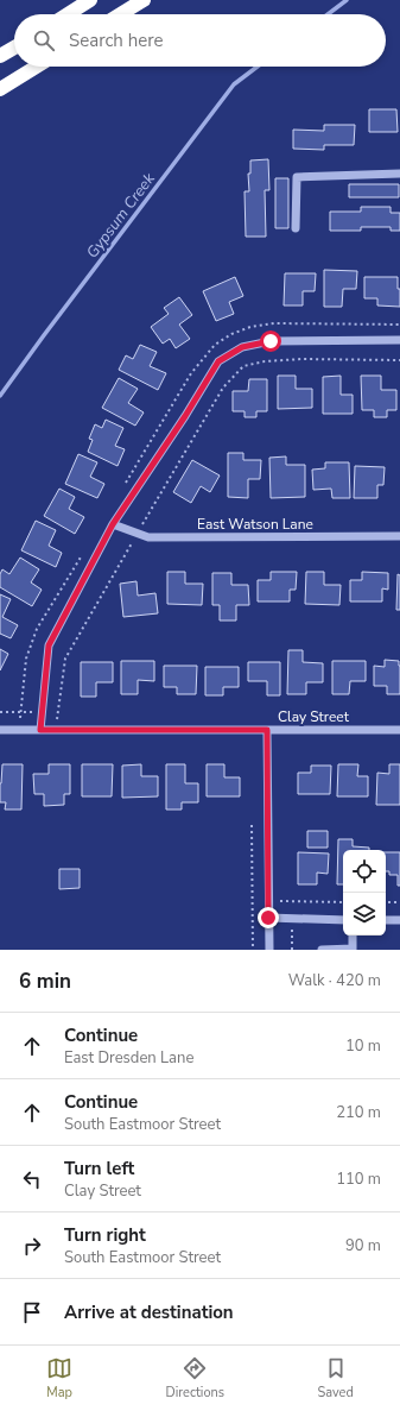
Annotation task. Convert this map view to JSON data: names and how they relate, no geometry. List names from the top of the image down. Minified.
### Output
{"streets":{"street":["East Watson Lane","Clay Street"]},"water":["Gypsum Creek"],"page":{"search":"Search here","heading":["6 min","Walk · 420 m"],"list":[["Continue","East Dresden Lane","10 m"],["Continue","South Eastmoor Street","210 m"],["Turn left","Clay Street","110 m"],["Turn right","South Eastmoor Street","90 m"],"Arrive at destination"],"nav":["Map","Directions","Saved"]}}
